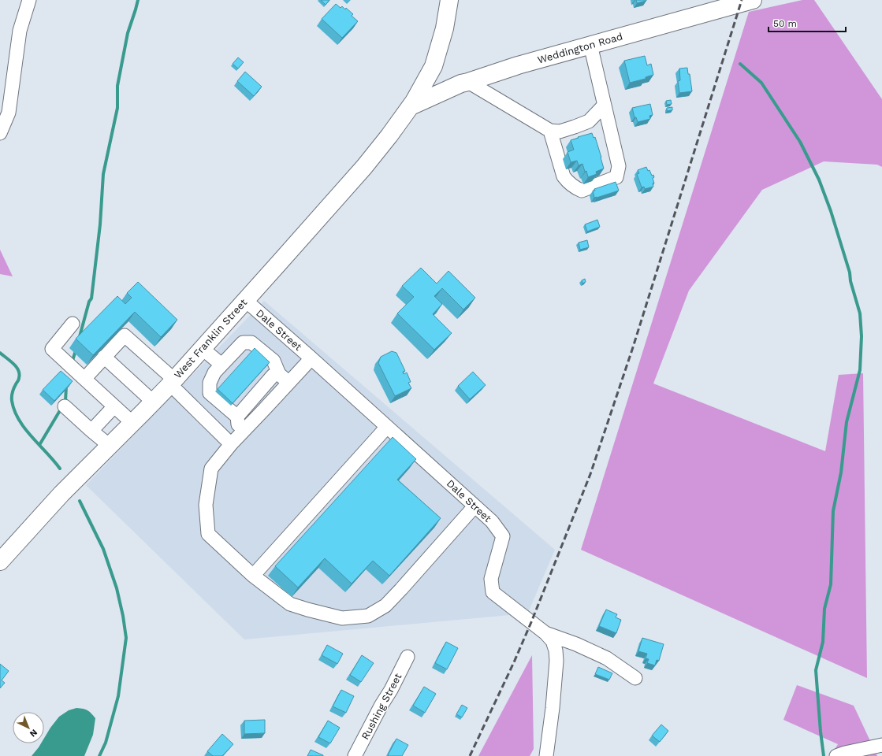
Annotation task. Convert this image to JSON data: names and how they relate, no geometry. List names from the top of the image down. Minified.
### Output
{"streets":{"main road":["Weddington Road","West Franklin Street"],"street":["Dale Street","Rushing Street"]},"crossings":[["Weddington Road","West Franklin Street"],["Dale Street","West Franklin Street"]],"scale_bar":"50 m","north":"bottom right"}
